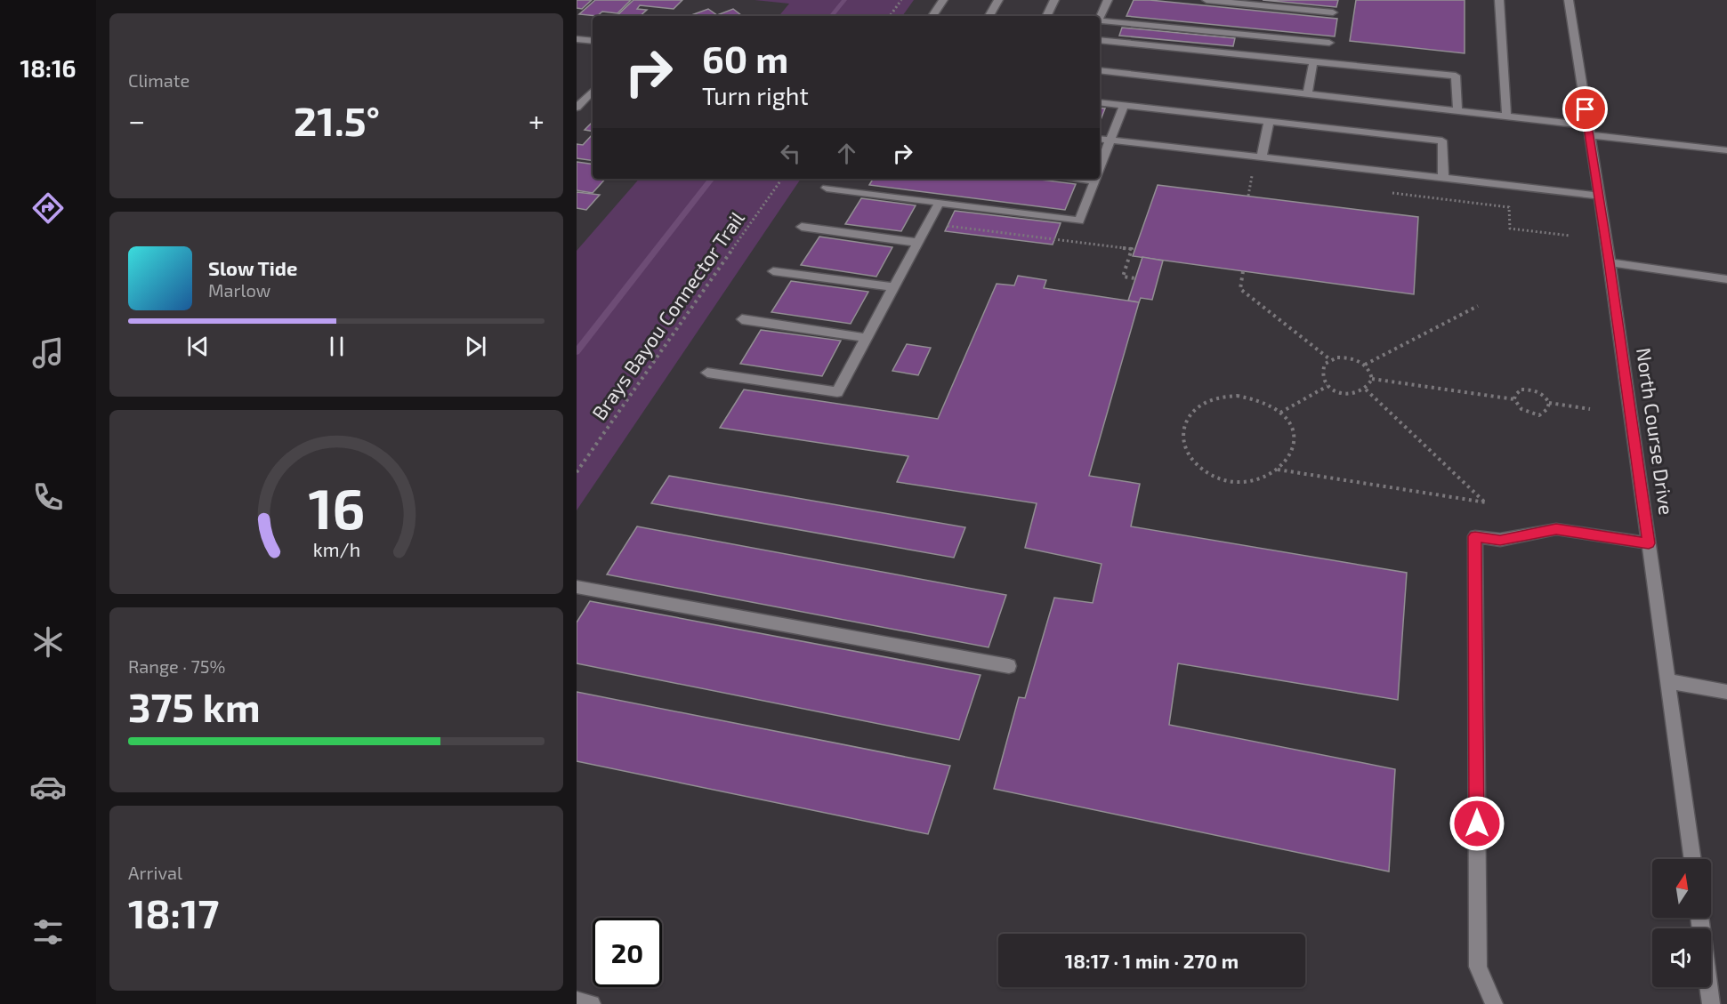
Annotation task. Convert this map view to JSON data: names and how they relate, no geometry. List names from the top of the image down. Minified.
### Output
{"streets":{"street":["North Course Drive"],"path":["Brays Bayou Connector Trail"]},"north":"top","page":{"tabs":"18:16","tile":["Climate",["Range · 75%","375 km"],["Arrival","18:17"]],"turn":["60 m","Turn right"],"heat":["−","21.5°","+"],"song":["Slow Tide","Marlow"],"limit":"20","trip":"18:17 · 1 min · 270 m","gauge":["16","km/h"]}}
